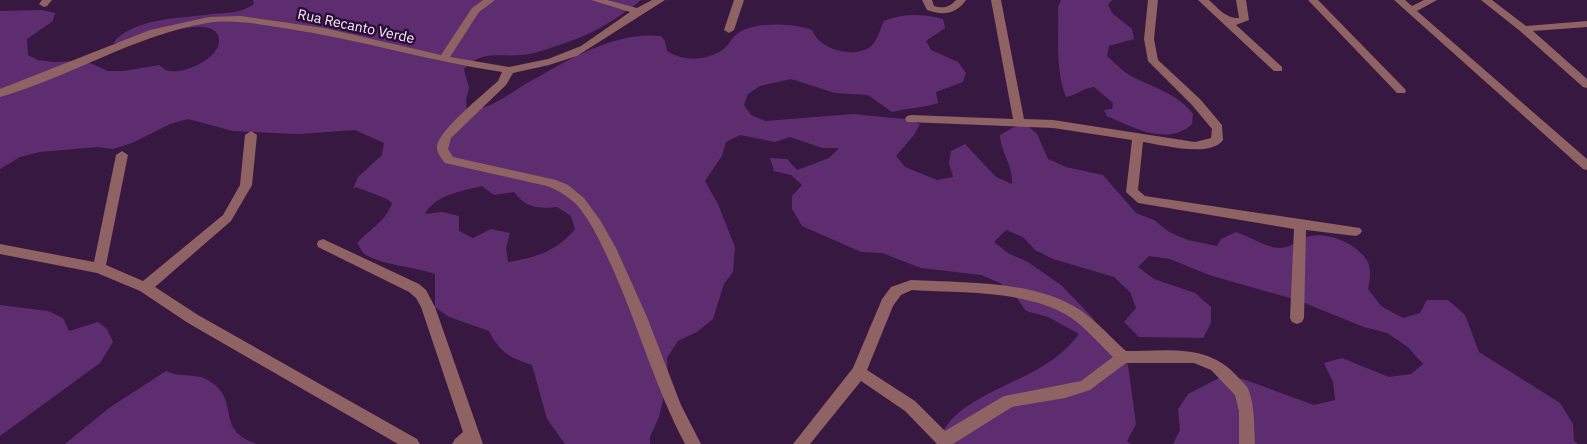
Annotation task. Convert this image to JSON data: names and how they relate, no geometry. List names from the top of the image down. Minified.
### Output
{"streets":{"street":["Rua Recanto Verde"]}}
